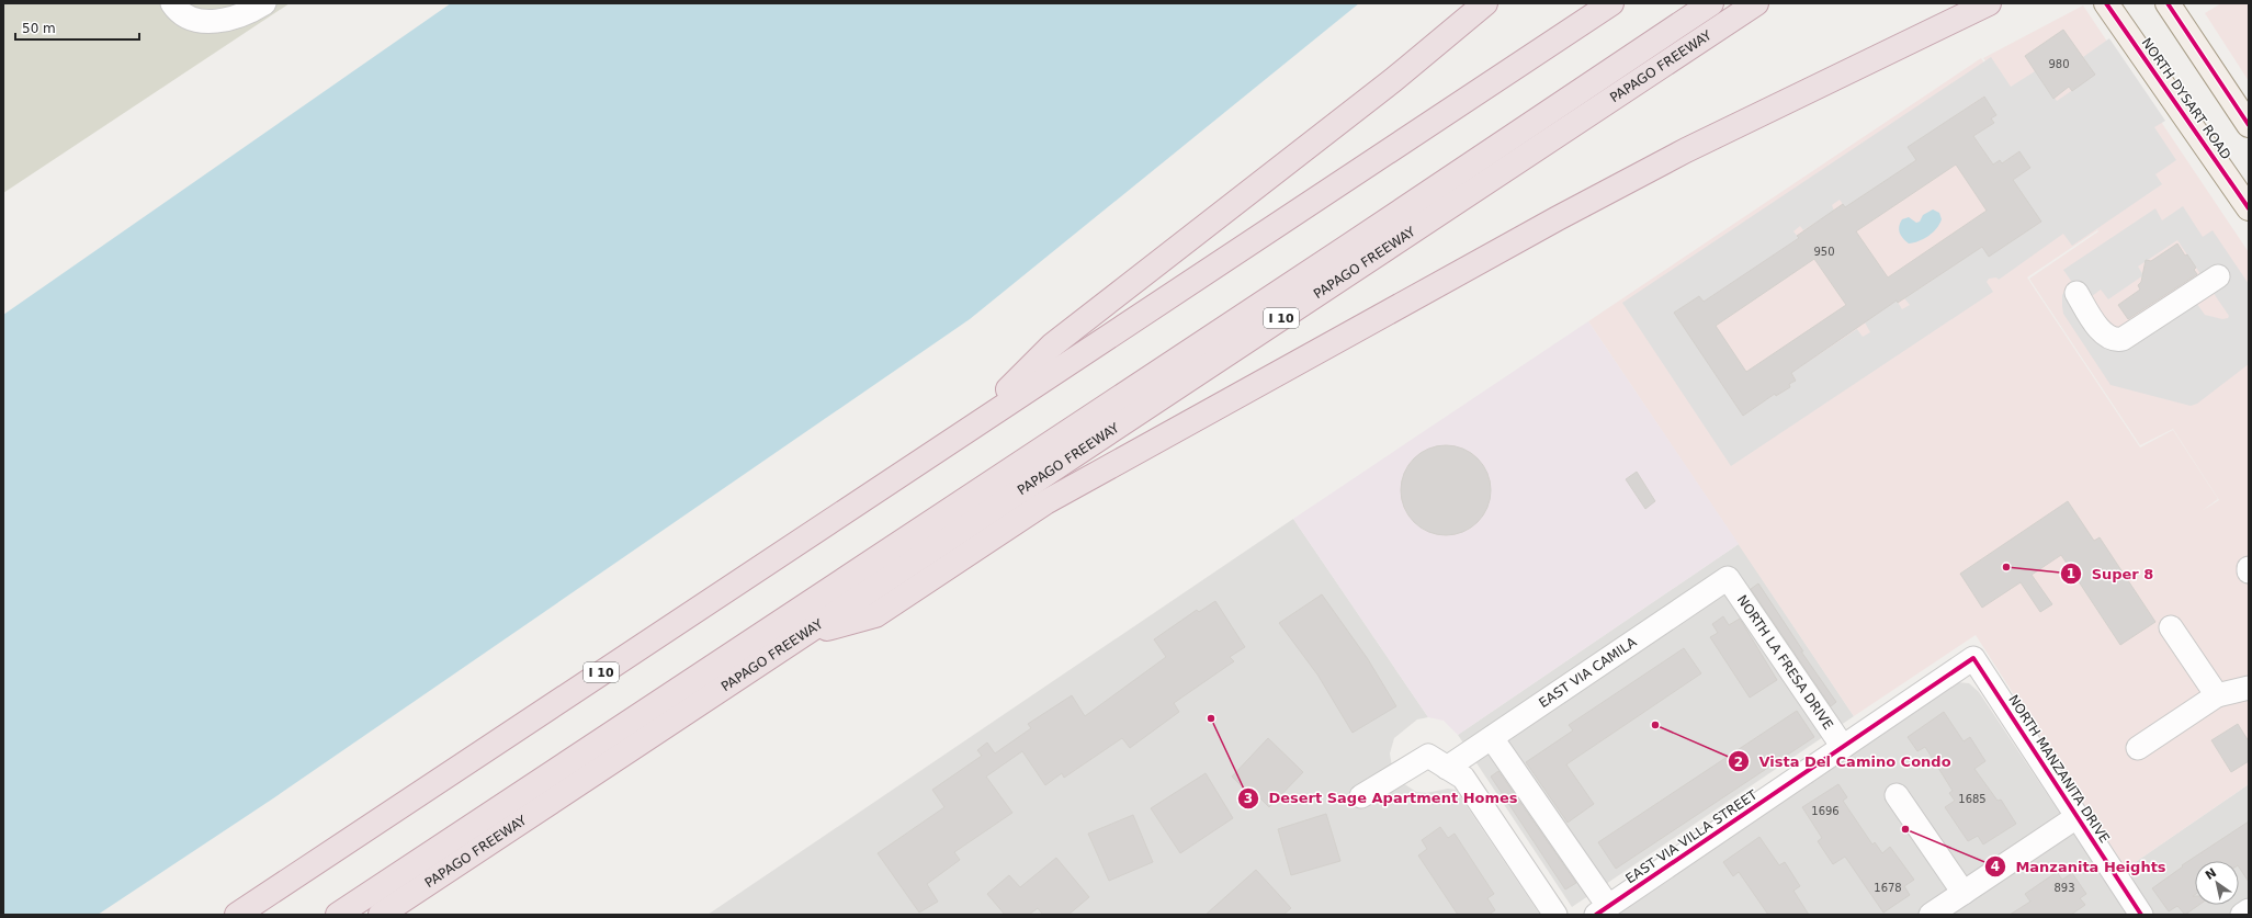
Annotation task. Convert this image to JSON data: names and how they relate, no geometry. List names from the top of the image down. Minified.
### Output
{"streets":{"highway":["PAPAGO FREEWAY","I 10"],"main road":["NORTH DYSART ROAD"],"street":["NORTH LA FRESA DRIVE","EAST VIA CAMILA","NORTH MANZANITA DRIVE","EAST VIA VILLA STREET"]},"crossings":[["NORTH LA FRESA DRIVE","EAST VIA CAMILA"],["NORTH LA FRESA DRIVE","EAST VIA VILLA STREET"],["NORTH MANZANITA DRIVE","EAST VIA VILLA STREET"]],"places":["Super 8","Desert Sage Apartment Homes","Vista Del Camino Condo","Manzanita Heights"],"house_numbers":["980","950","1685","1696","1678","893"],"scale_bar":"50 m","north":"top left"}
